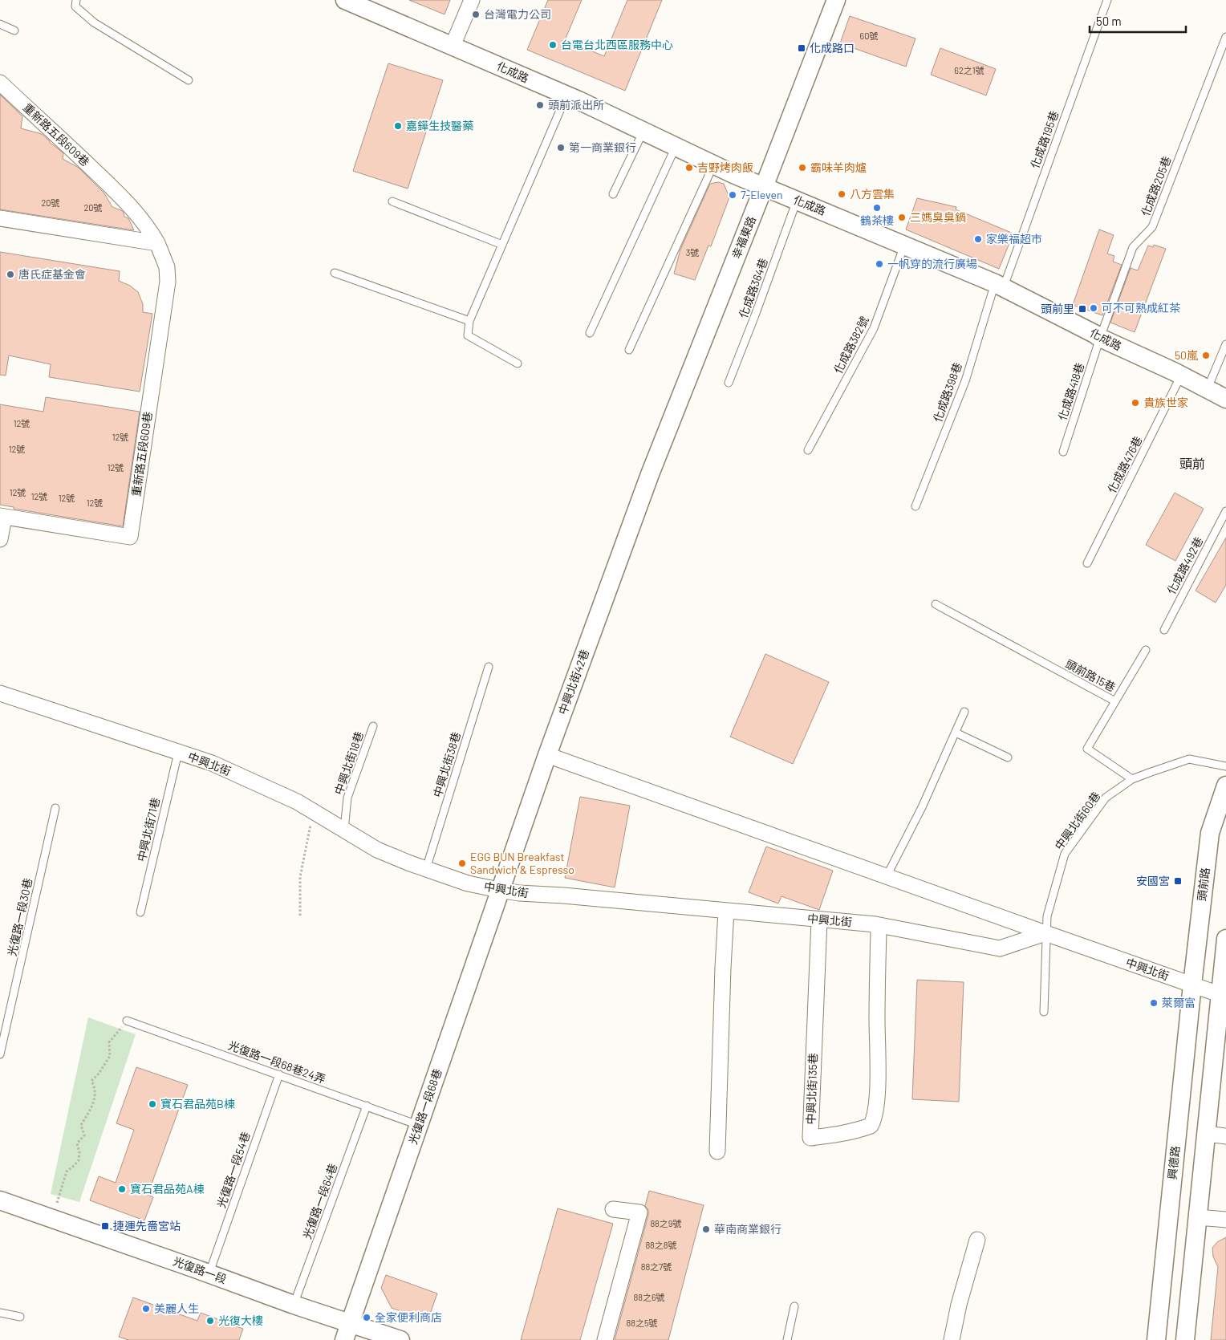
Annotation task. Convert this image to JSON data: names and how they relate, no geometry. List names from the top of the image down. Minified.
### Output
{"streets":{"street":["化成路","重新路五段609巷","幸福東路","中興北街42巷","中興北街","頭前路","中興北街135巷","光復路一段68巷","興德路","光復路一段"],"lane":["化成路195巷","化成路205巷","化成路364巷","化成路382號","化成路418巷","化成路398巷","化成路476巷","化成路492巷","頭前路15巷","中興北街18巷","中興北街38巷","中興北街60巷","中興北街71巷","光復路一段30巷","光復路一段68巷24弄","光復路一段54巷","光復路一段64巷"]},"crossings":[["化成路","化成路195巷"],["化成路","化成路205巷"],["化成路","幸福東路"],["化成路","化成路364巷"],["化成路","化成路382號"],["化成路","化成路418巷"],["化成路","化成路398巷"],["化成路","化成路476巷"],["化成路195巷","化成路398巷"],["化成路205巷","化成路418巷"],["幸福東路","中興北街42巷"],["頭前路15巷","中興北街60巷"],["中興北街42巷","中興北街"],["中興北街42巷","光復路一段68巷"],["中興北街18巷","中興北街"],["中興北街","中興北街38巷"],["中興北街","中興北街60巷"],["中興北街","中興北街71巷"],["中興北街","頭前路"],["中興北街","中興北街135巷"],["中興北街","光復路一段68巷"],["中興北街","興德路"],["頭前路","興德路"],["光復路一段68巷24弄","光復路一段68巷"],["光復路一段68巷24弄","光復路一段54巷"],["光復路一段68巷24弄","光復路一段64巷"],["光復路一段68巷","光復路一段"],["光復路一段54巷","光復路一段"],["光復路一段64巷","光復路一段"]],"districts":["頭前"],"places":{"other":["台灣電力公司","台電台北西區服務中心","頭前派出所","嘉鏵生技醫藥","第一商業銀行","吉野烤肉飯","霸味羊肉爐","八方雲集","7-Eleven","鶴茶樓","三媽臭臭鍋","家樂福超市","一帆穿的流行廣場","唐氏症基金會","可不可熟成紅茶","50嵐","貴族世家","EGG BUN Breakfast Sandwich & Espresso","萊爾富","寶石君品苑B棟","寶石君品苑A棟","華南商業銀行","美麗人生","全家便利商店","光復大樓"],"transit":["化成路口","頭前里","安國宮","捷運先嗇宮站"]},"house_numbers":["60號","62之1號","20號","20號","3號","12號","12號","12號","12號","12號","12號","12號","12號","88之9號","88之8號","88之7號","88之6號","88之5號"],"scale_bar":"50 m"}
